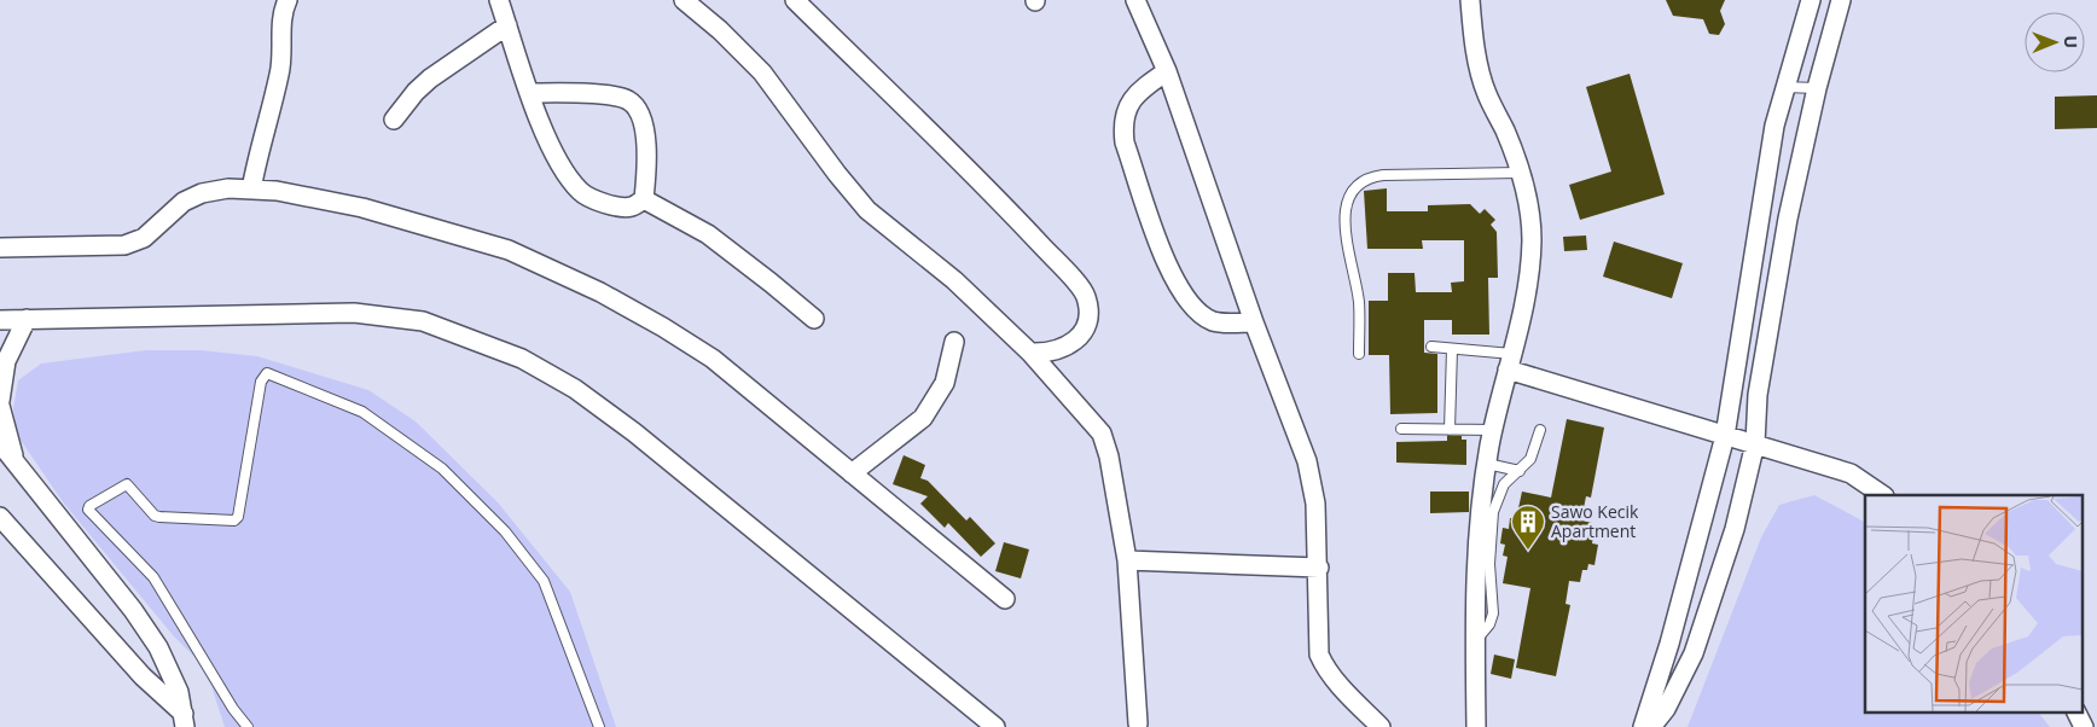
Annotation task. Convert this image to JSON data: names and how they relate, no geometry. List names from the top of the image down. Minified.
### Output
{"places":{"building":["Sawo Kecik Apartment"]},"north":"right"}
